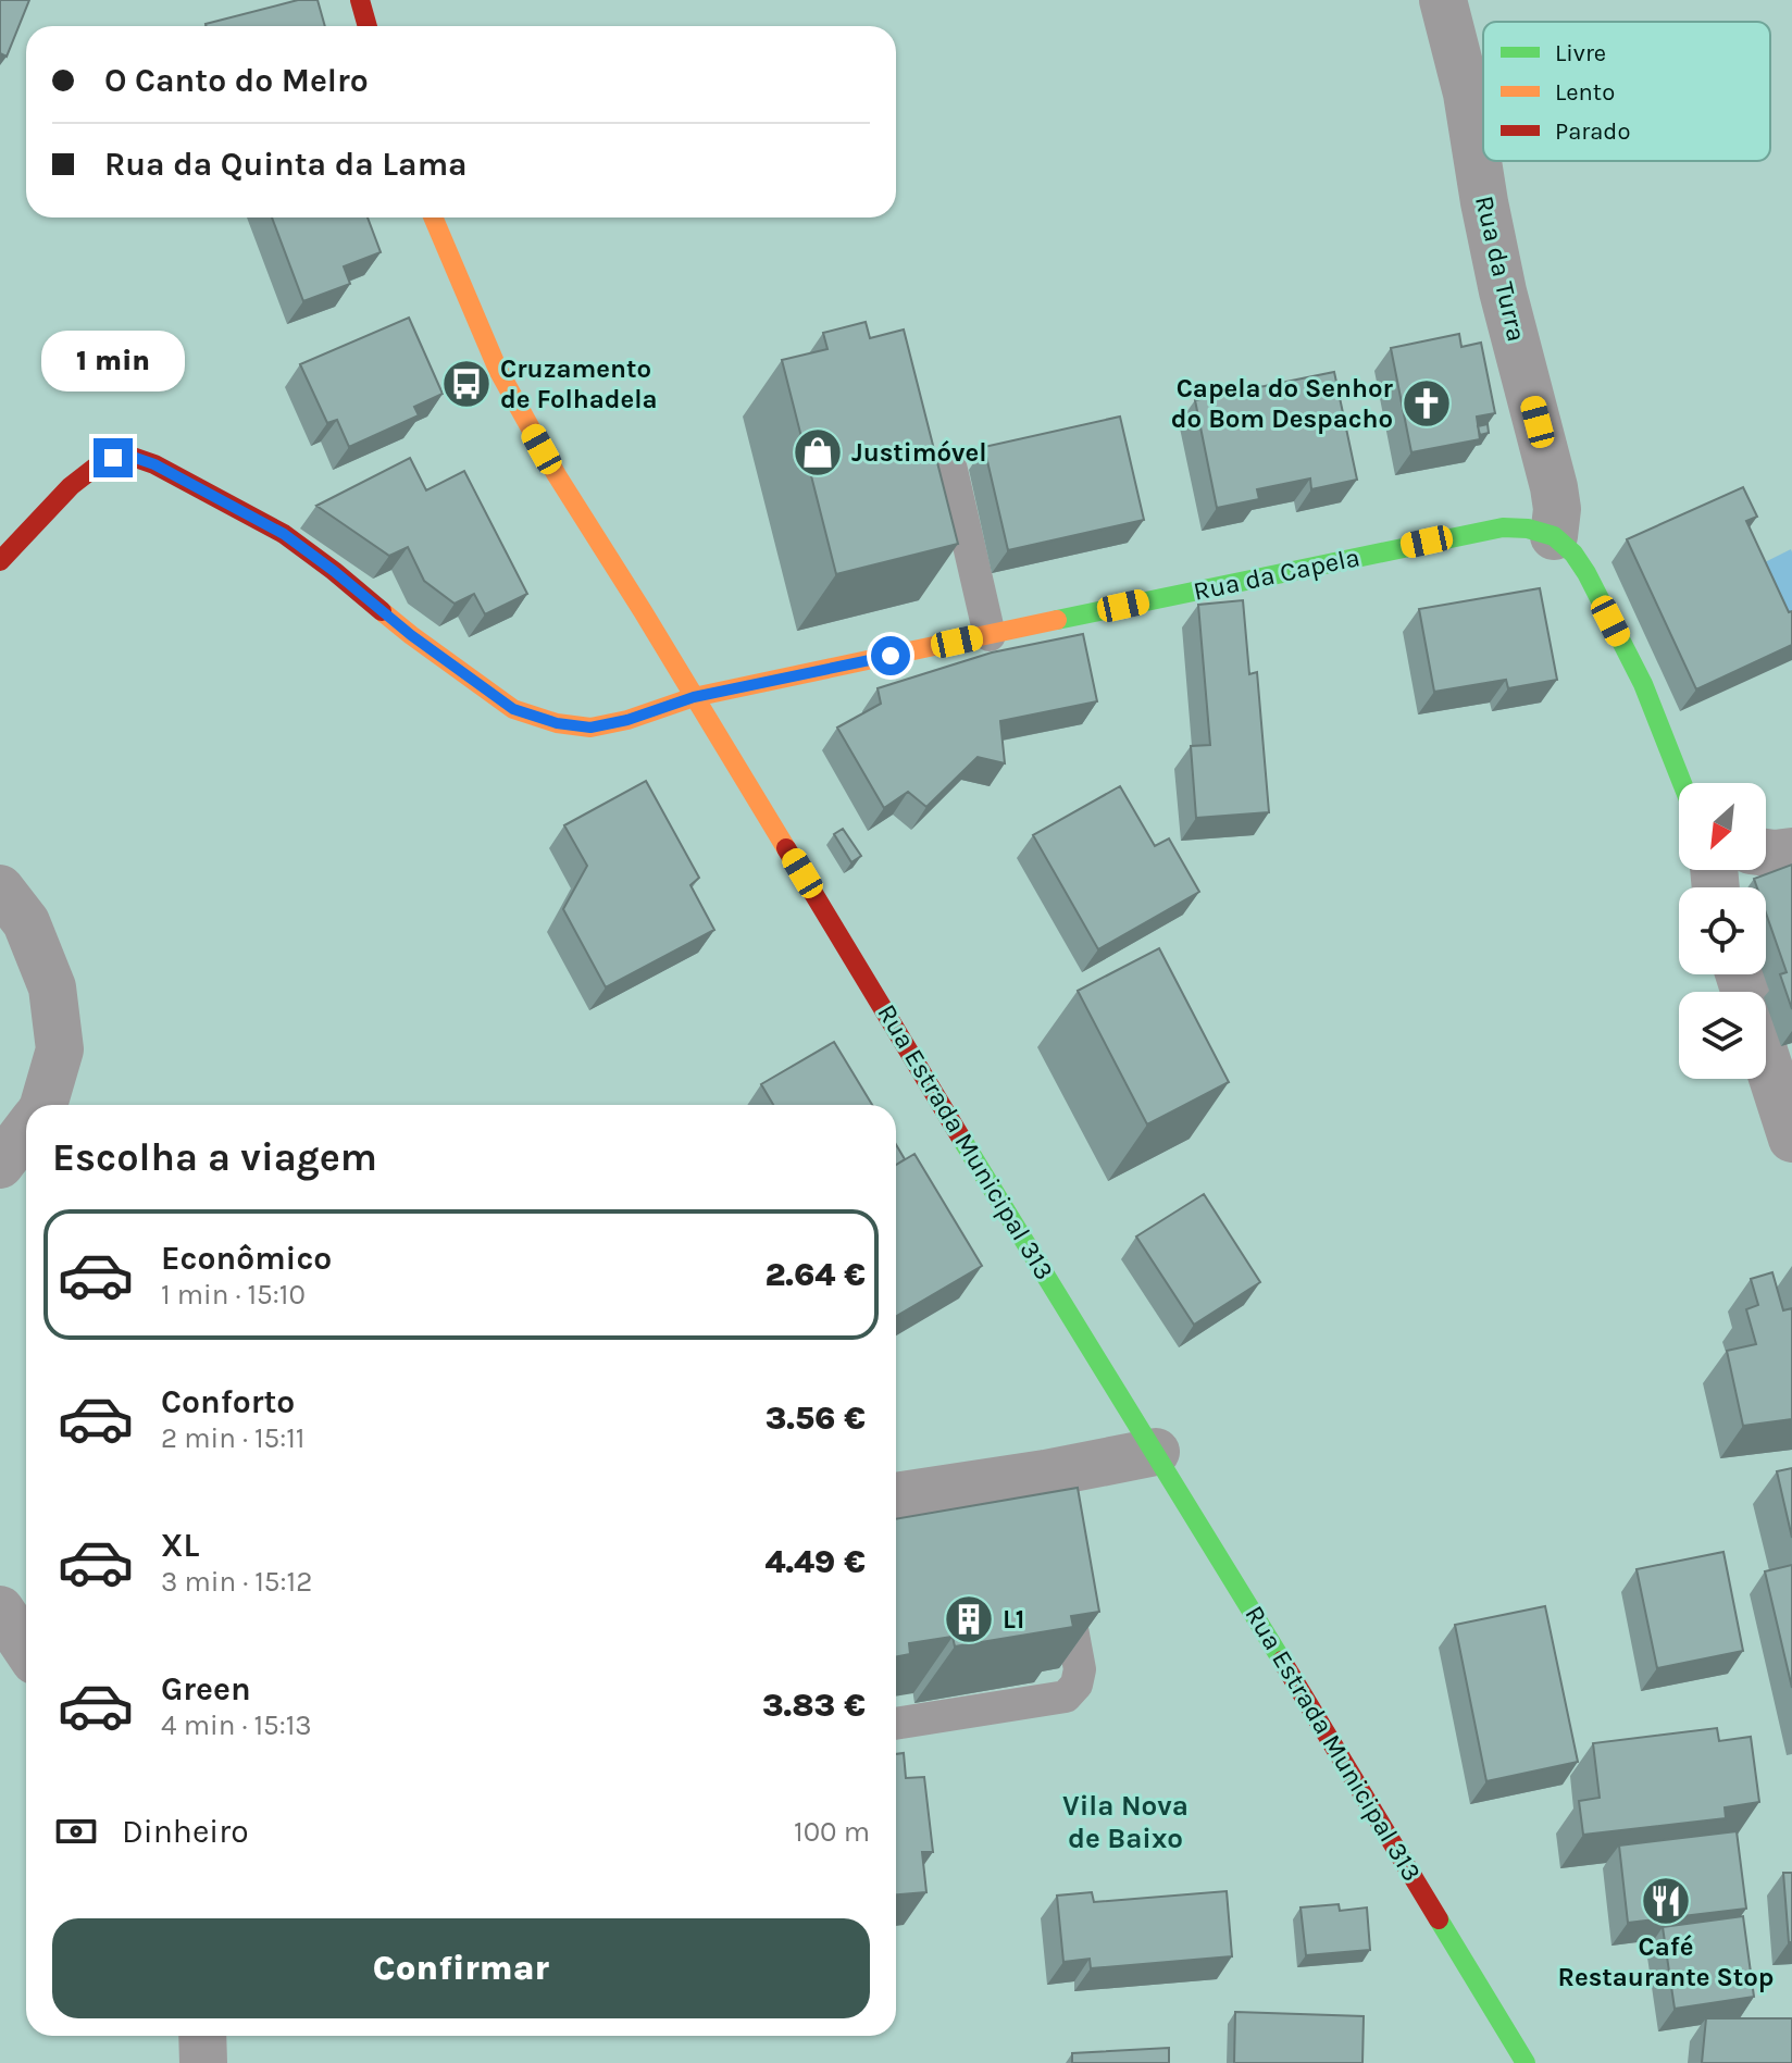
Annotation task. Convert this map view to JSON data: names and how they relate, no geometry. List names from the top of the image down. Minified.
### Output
{"streets":{"main road":["Rua da Capela","Rua Estrada Municipal 313"],"street":["Rua da Turra"]},"crossings":[["Rua da Turra","Rua da Capela"],["Rua da Capela","Rua Estrada Municipal 313"]],"districts":["Vila Nova de Baixo"],"places":{"bus stop":["Cruzamento de Folhadela"],"church":["Capela do Senhor do Bom Despacho"],"shop":["Justimóvel"],"building":["L1"],"restaurant":["Café Restaurante Stop"]},"legend":["Livre","Lento","Parado"],"north":"bottom left","page":{"banner":["O Canto do Melro","Rua da Quinta da Lama"],"bubble":"1 min","heading":"Escolha a viagem","list":[{"name":"Econômico","note":"1 min · 15:10","value":"2.64 €"},{"name":"Conforto","note":"2 min · 15:11","value":"3.56 €"},{"name":"XL","note":"3 min · 15:12","value":"4.49 €"},{"name":"Green","note":"4 min · 15:13","value":"3.83 €"}],"pay":["Dinheiro","100 m"],"buttons":"Confirmar"}}
